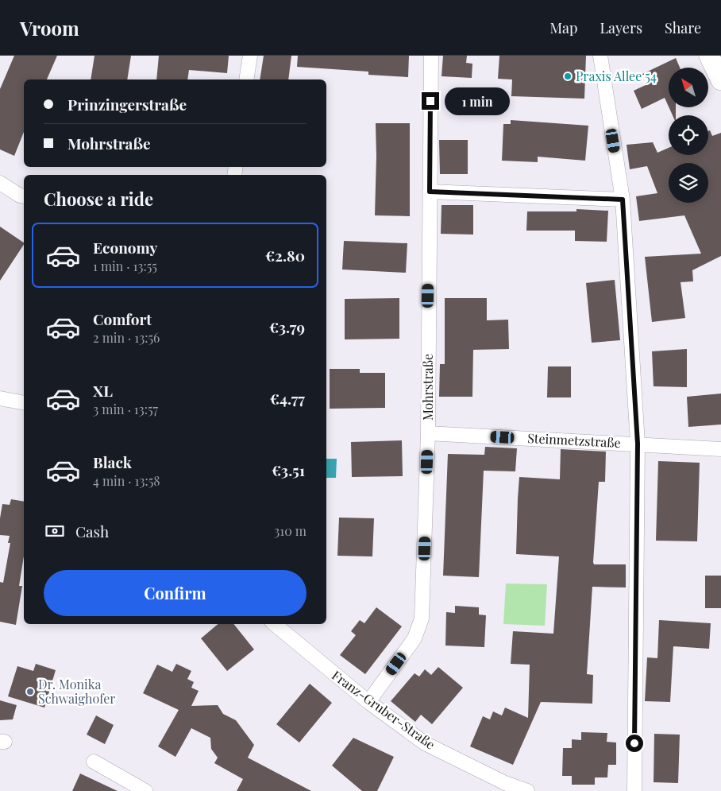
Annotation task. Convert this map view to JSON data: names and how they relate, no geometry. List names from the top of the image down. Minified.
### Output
{"streets":{"street":["Mohrstraße","Steinmetzstraße","Franz-Gruber-Straße"]},"crossings":[["Mohrstraße","Steinmetzstraße"],["Mohrstraße","Franz-Gruber-Straße"]],"places":["Praxis Allee 54","Dr. Monika Schwaighofer"],"north":"top left","page":{"header":"Vroom","nav":["Map","Layers","Share"],"banner":["Prinzingerstraße","Mohrstraße"],"bubble":"1 min","heading":"Choose a ride","list":[{"name":"Economy","note":"1 min · 13:55","value":"€2.80"},{"name":"Comfort","note":"2 min · 13:56","value":"€3.79"},{"name":"XL","note":"3 min · 13:57","value":"€4.77"},{"name":"Black","note":"4 min · 13:58","value":"€3.51"}],"pay":["Cash","310 m"],"buttons":"Confirm"}}
